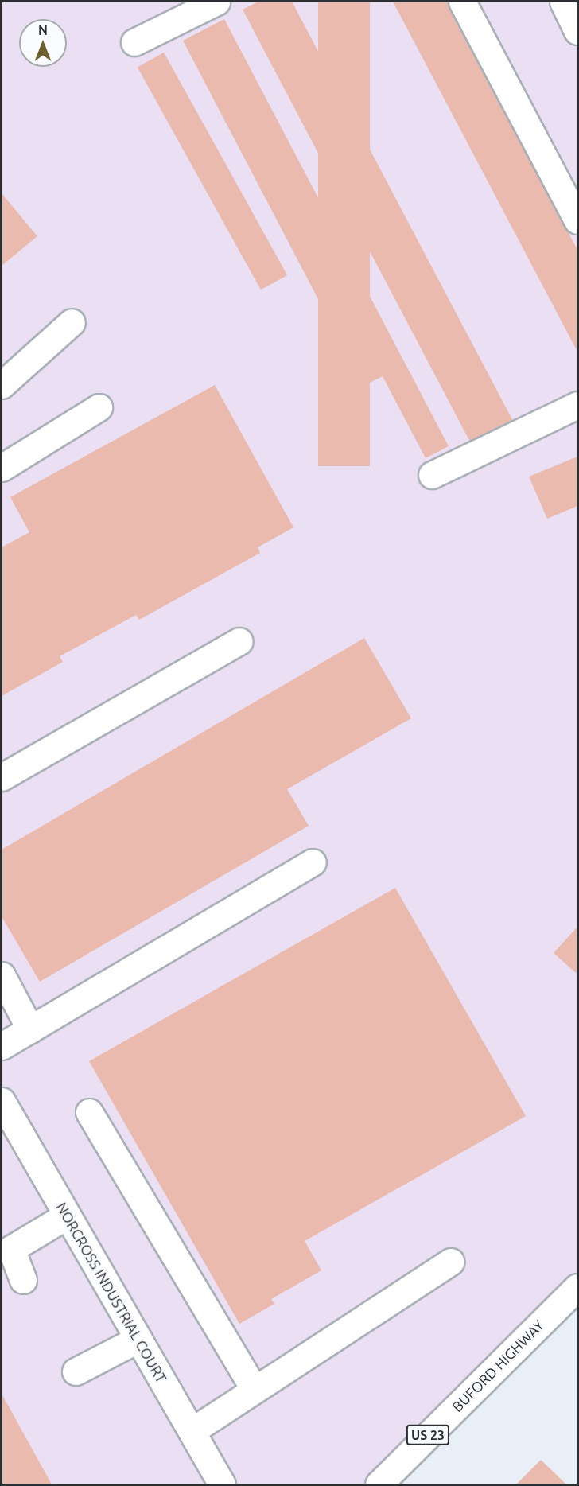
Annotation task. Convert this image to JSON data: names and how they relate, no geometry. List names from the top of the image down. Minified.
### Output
{"streets":{"street":["NORCROSS INDUSTRIAL COURT","BUFORD HIGHWAY","US 23"]},"north":"top"}
